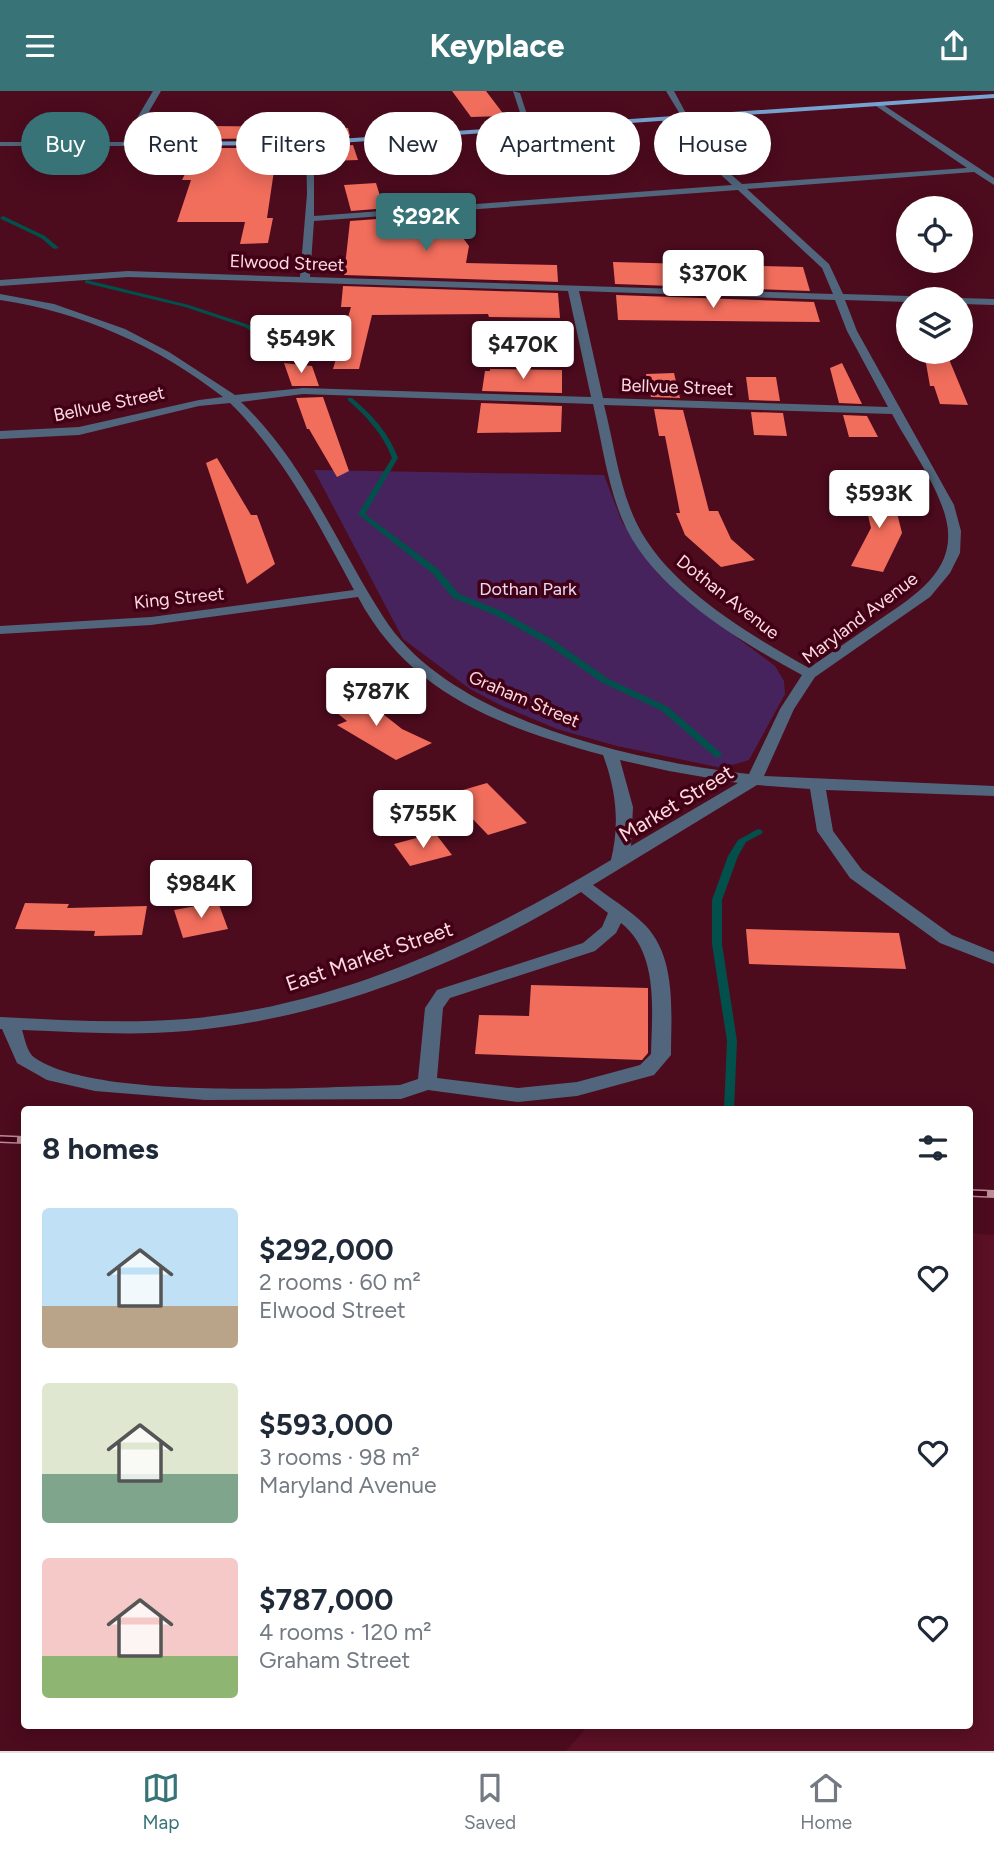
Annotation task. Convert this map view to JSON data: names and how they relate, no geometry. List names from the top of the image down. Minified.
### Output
{"streets":{"street":["Elwood Street","Bellvue Street","Dothan Avenue","King Street","Maryland Avenue","Graham Street","Market Street","East Market Street"]},"crossings":[["Elwood Street","Dothan Avenue"],["Elwood Street","Maryland Avenue"],["Bellvue Street","Dothan Avenue"],["Bellvue Street","Maryland Avenue"],["Bellvue Street","Graham Street"],["Dothan Avenue","Maryland Avenue"],["King Street","Graham Street"],["Maryland Avenue","Graham Street"],["Maryland Avenue","Market Street"],["Graham Street","Market Street"],["Market Street","East Market Street"]],"parks":["Dothan Park"],"page":{"header":"Keyplace","chip":["Buy","Rent","Filters","New","Apartment","House"],"price":["$292K","$370K","$549K","$470K","$593K","$787K","$755K","$984K"],"heading":"8 homes","list":[{"name":"$292,000","note":"2 rooms · 60 m² · Elwood Street"},{"name":"$593,000","note":"3 rooms · 98 m² · Maryland Avenue"},{"name":"$787,000","note":"4 rooms · 120 m² · Graham Street"}],"tabs":["Map","Saved","Home"]}}
